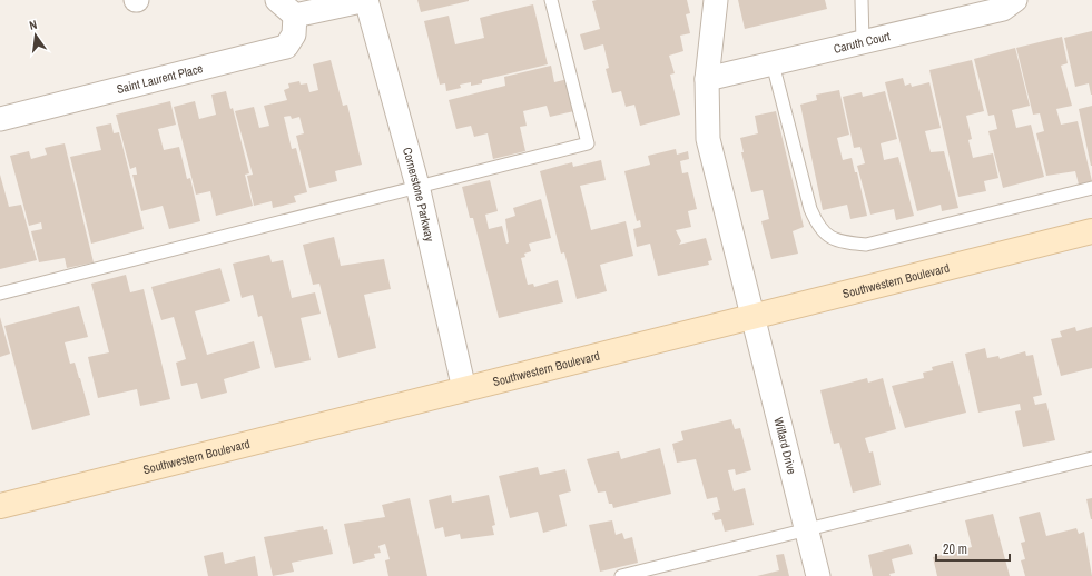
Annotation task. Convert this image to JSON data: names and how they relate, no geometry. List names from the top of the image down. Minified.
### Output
{"streets":{"street":["Caruth Court","Saint Laurent Place","Cornerstone Parkway","Southwestern Boulevard","Willard Drive"]},"crossings":[["Cornerstone Parkway","Southwestern Boulevard"],["Southwestern Boulevard","Willard Drive"]],"scale_bar":"20 m","north":"top"}
